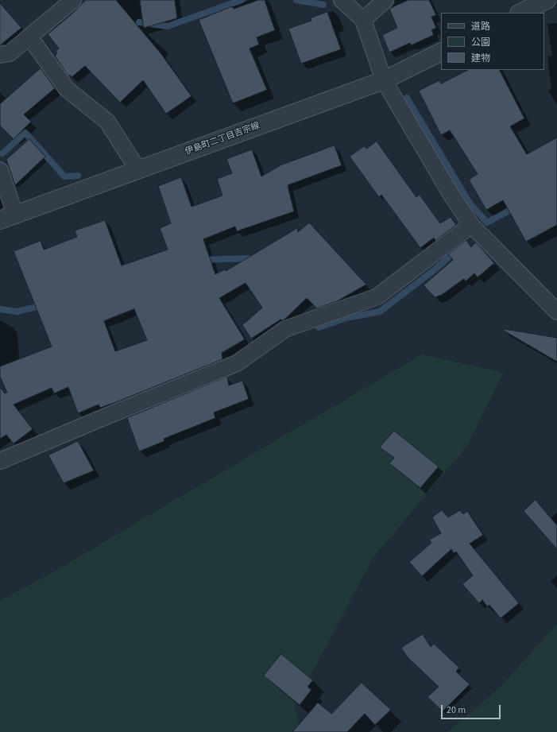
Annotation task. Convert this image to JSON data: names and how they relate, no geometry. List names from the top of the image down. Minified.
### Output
{"streets":{"street":["伊島町二丁目吉宗線"]},"legend":["道路","公園","建物"],"scale_bar":"20 m"}
